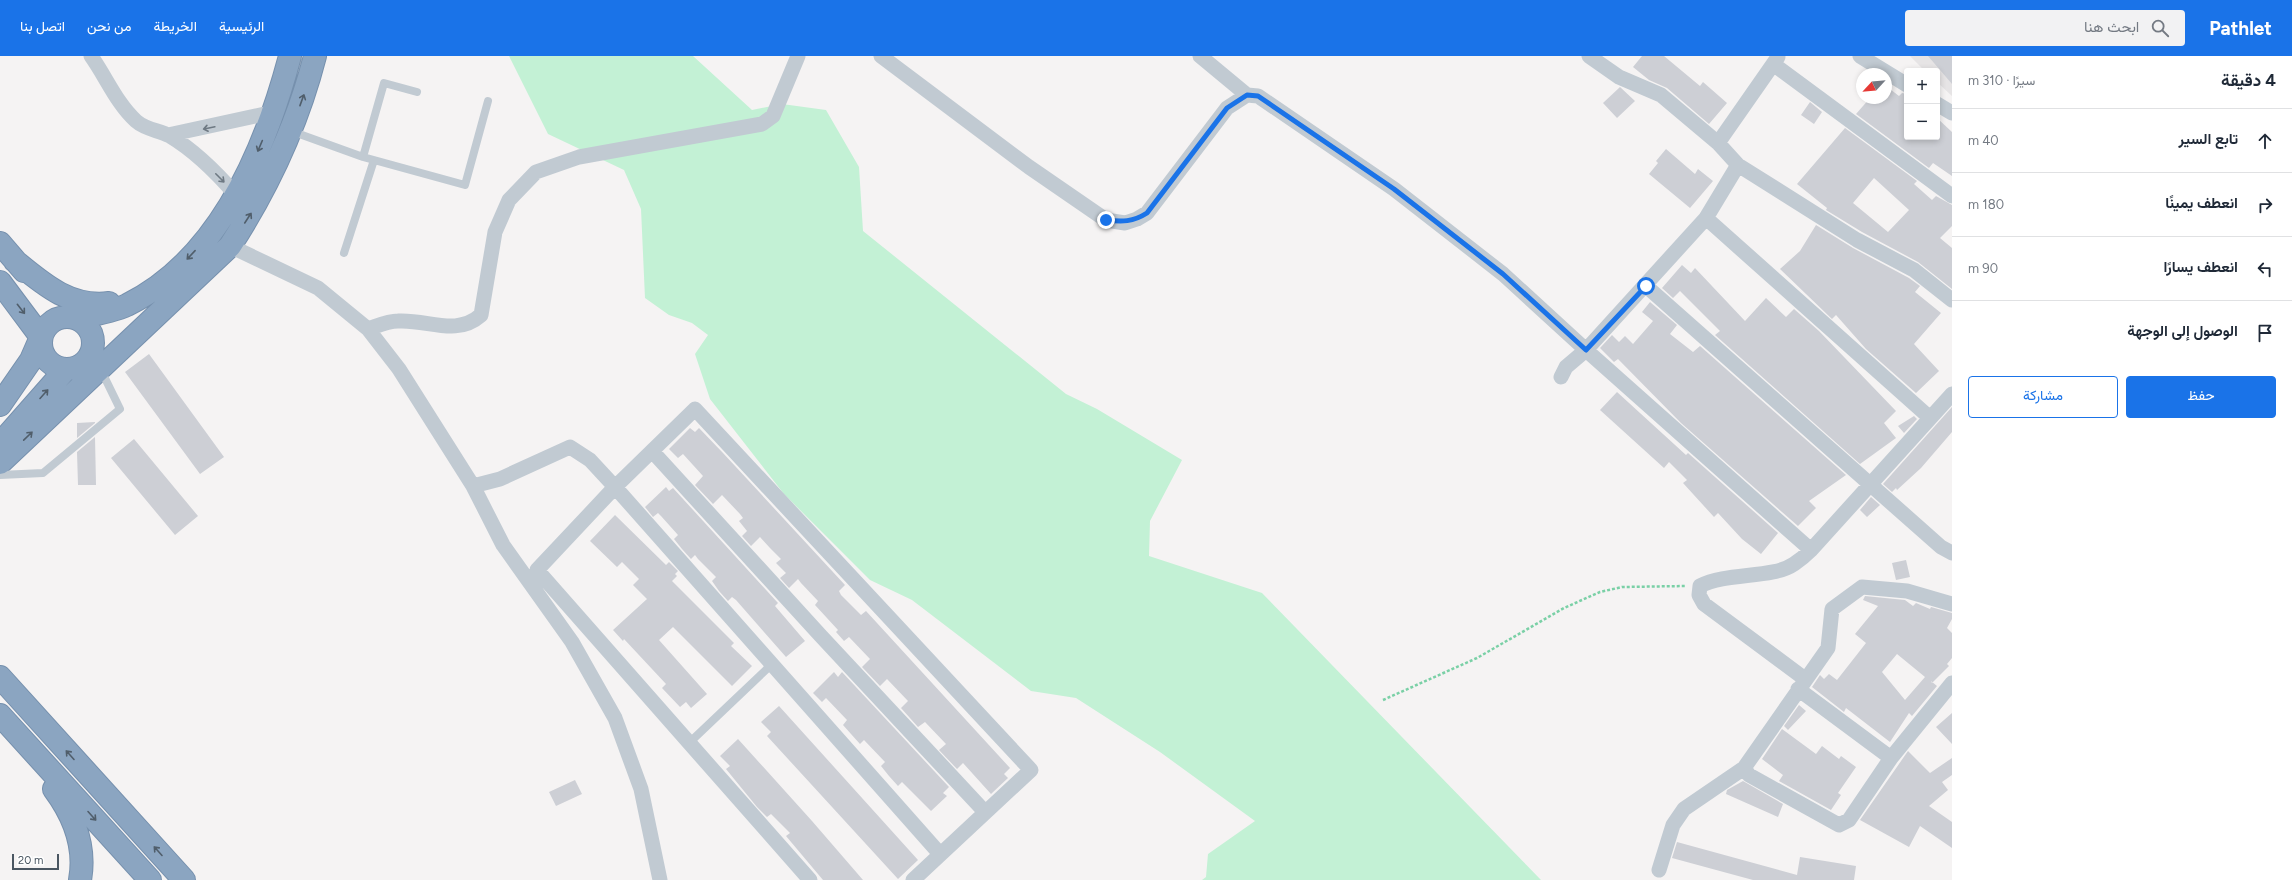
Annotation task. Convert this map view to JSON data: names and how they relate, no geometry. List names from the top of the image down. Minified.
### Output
{"scale_bar":"20 m","north":"bottom left","page":{"header":"Pathlet","search":"ابحث هنا","nav":["الرئيسية","الخريطة","من نحن","اتصل بنا"],"heading":["4 دقيقة","سيرًا · 310 m"],"map_buttons":["+","−"],"list":[["تابع السير","40 m"],["انعطف يمينًا","180 m"],["انعطف يسارًا","90 m"],"الوصول إلى الوجهة"],"buttons":["حفظ","مشاركة"],"scale":"20 m"}}
